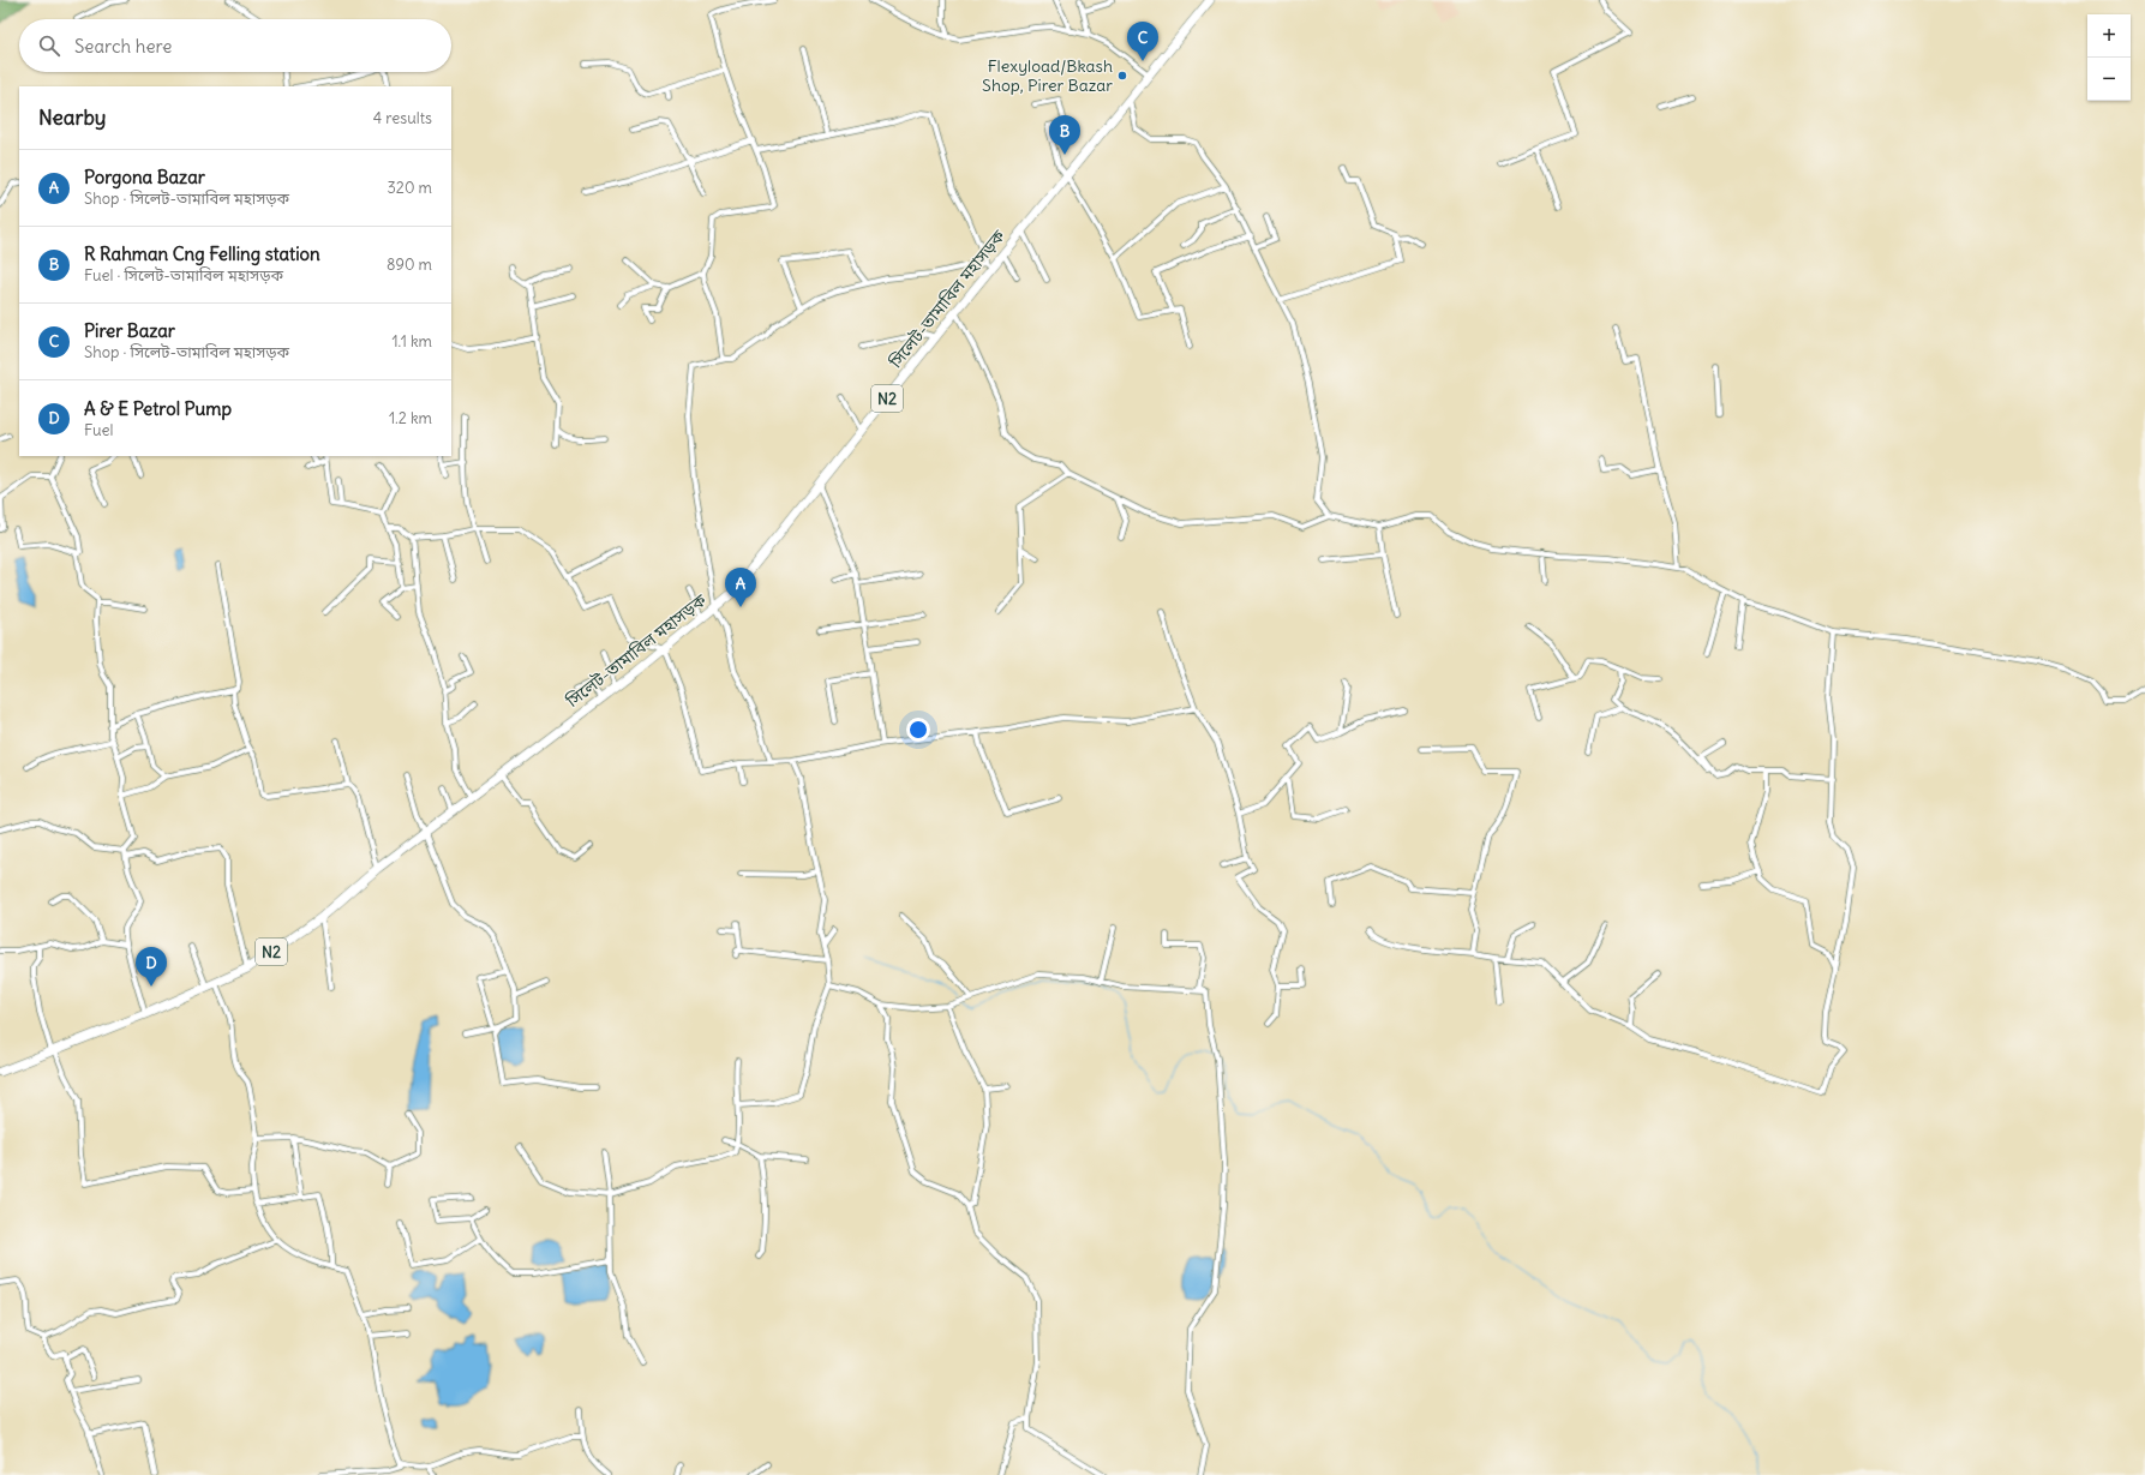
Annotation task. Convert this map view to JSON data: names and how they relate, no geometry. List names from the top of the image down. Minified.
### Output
{"streets":{"highway":["সিলেট-তামাবিল মহাসড়ক","N2"]},"crossings":[["সিলেট-তামাবিল মহাসড়ক","N2"]],"places":["Flexyload/Bkash Shop, Pirer Bazar"],"page":{"map_buttons":["+","−"],"search":"Search here","pins":["C","B","A","D"],"heading":["Nearby","4 results"],"list":[{"mark":"A","name":"Porgona Bazar","note":"Shop · সিলেট-তামাবিল মহাসড়ক","value":"320 m"},{"mark":"B","name":"R Rahman Cng Felling station","note":"Fuel · সিলেট-তামাবিল মহাসড়ক","value":"890 m"},{"mark":"C","name":"Pirer Bazar","note":"Shop · সিলেট-তামাবিল মহাসড়ক","value":"1.1 km"},{"mark":"D","name":"A & E Petrol Pump","note":"Fuel","value":"1.2 km"}]}}
